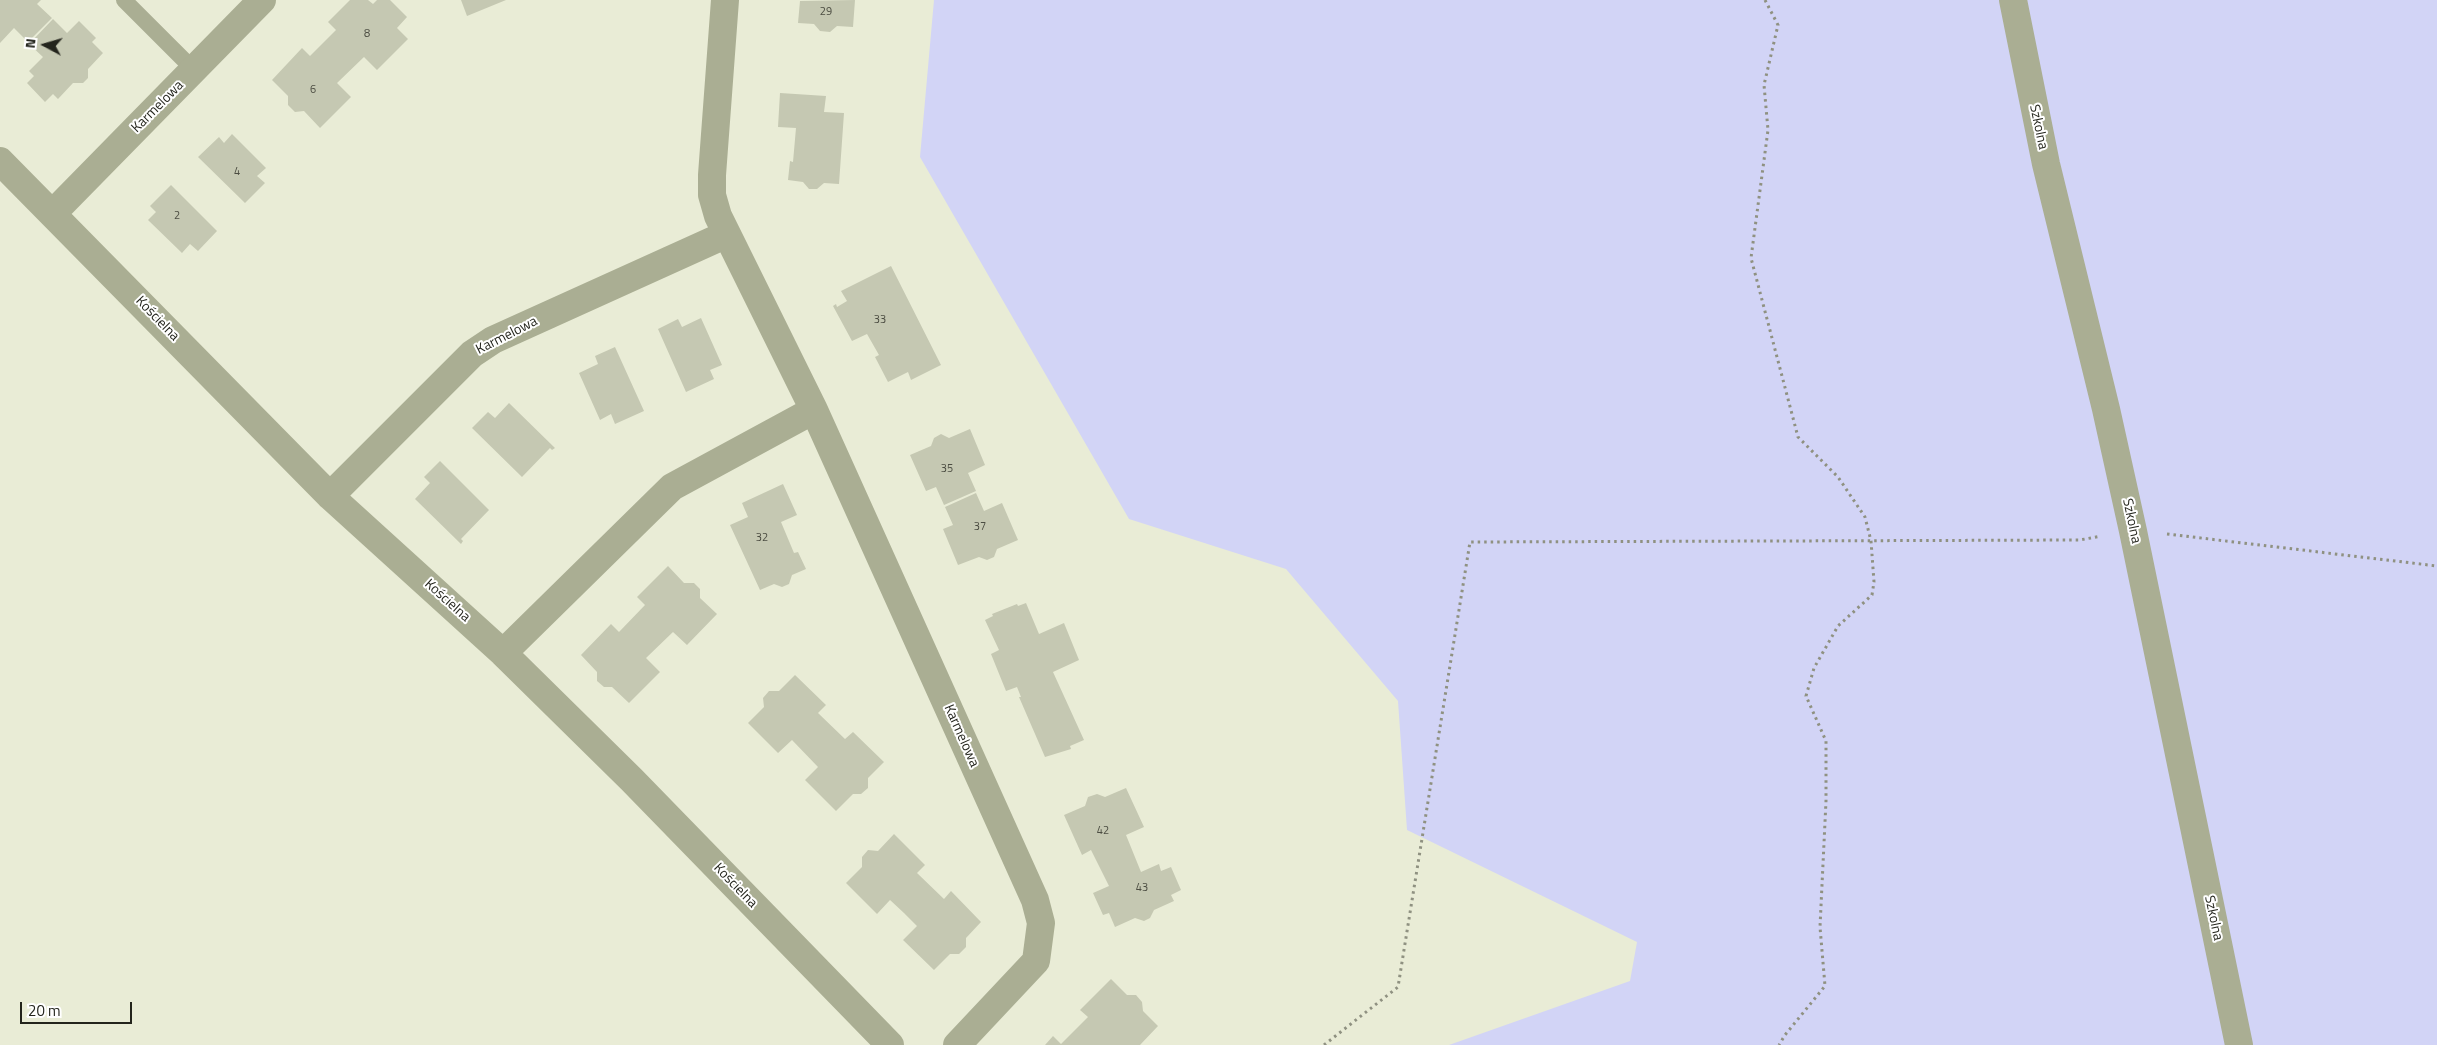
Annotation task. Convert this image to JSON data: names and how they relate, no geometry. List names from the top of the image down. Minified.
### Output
{"streets":{"street":["Karmelowa","Szkolna","Kościelna"]},"crossings":[["Karmelowa","Kościelna"]],"house_numbers":["29","8","6","4","2","33","35","37","32","42","43"],"scale_bar":"20 m","north":"left"}
